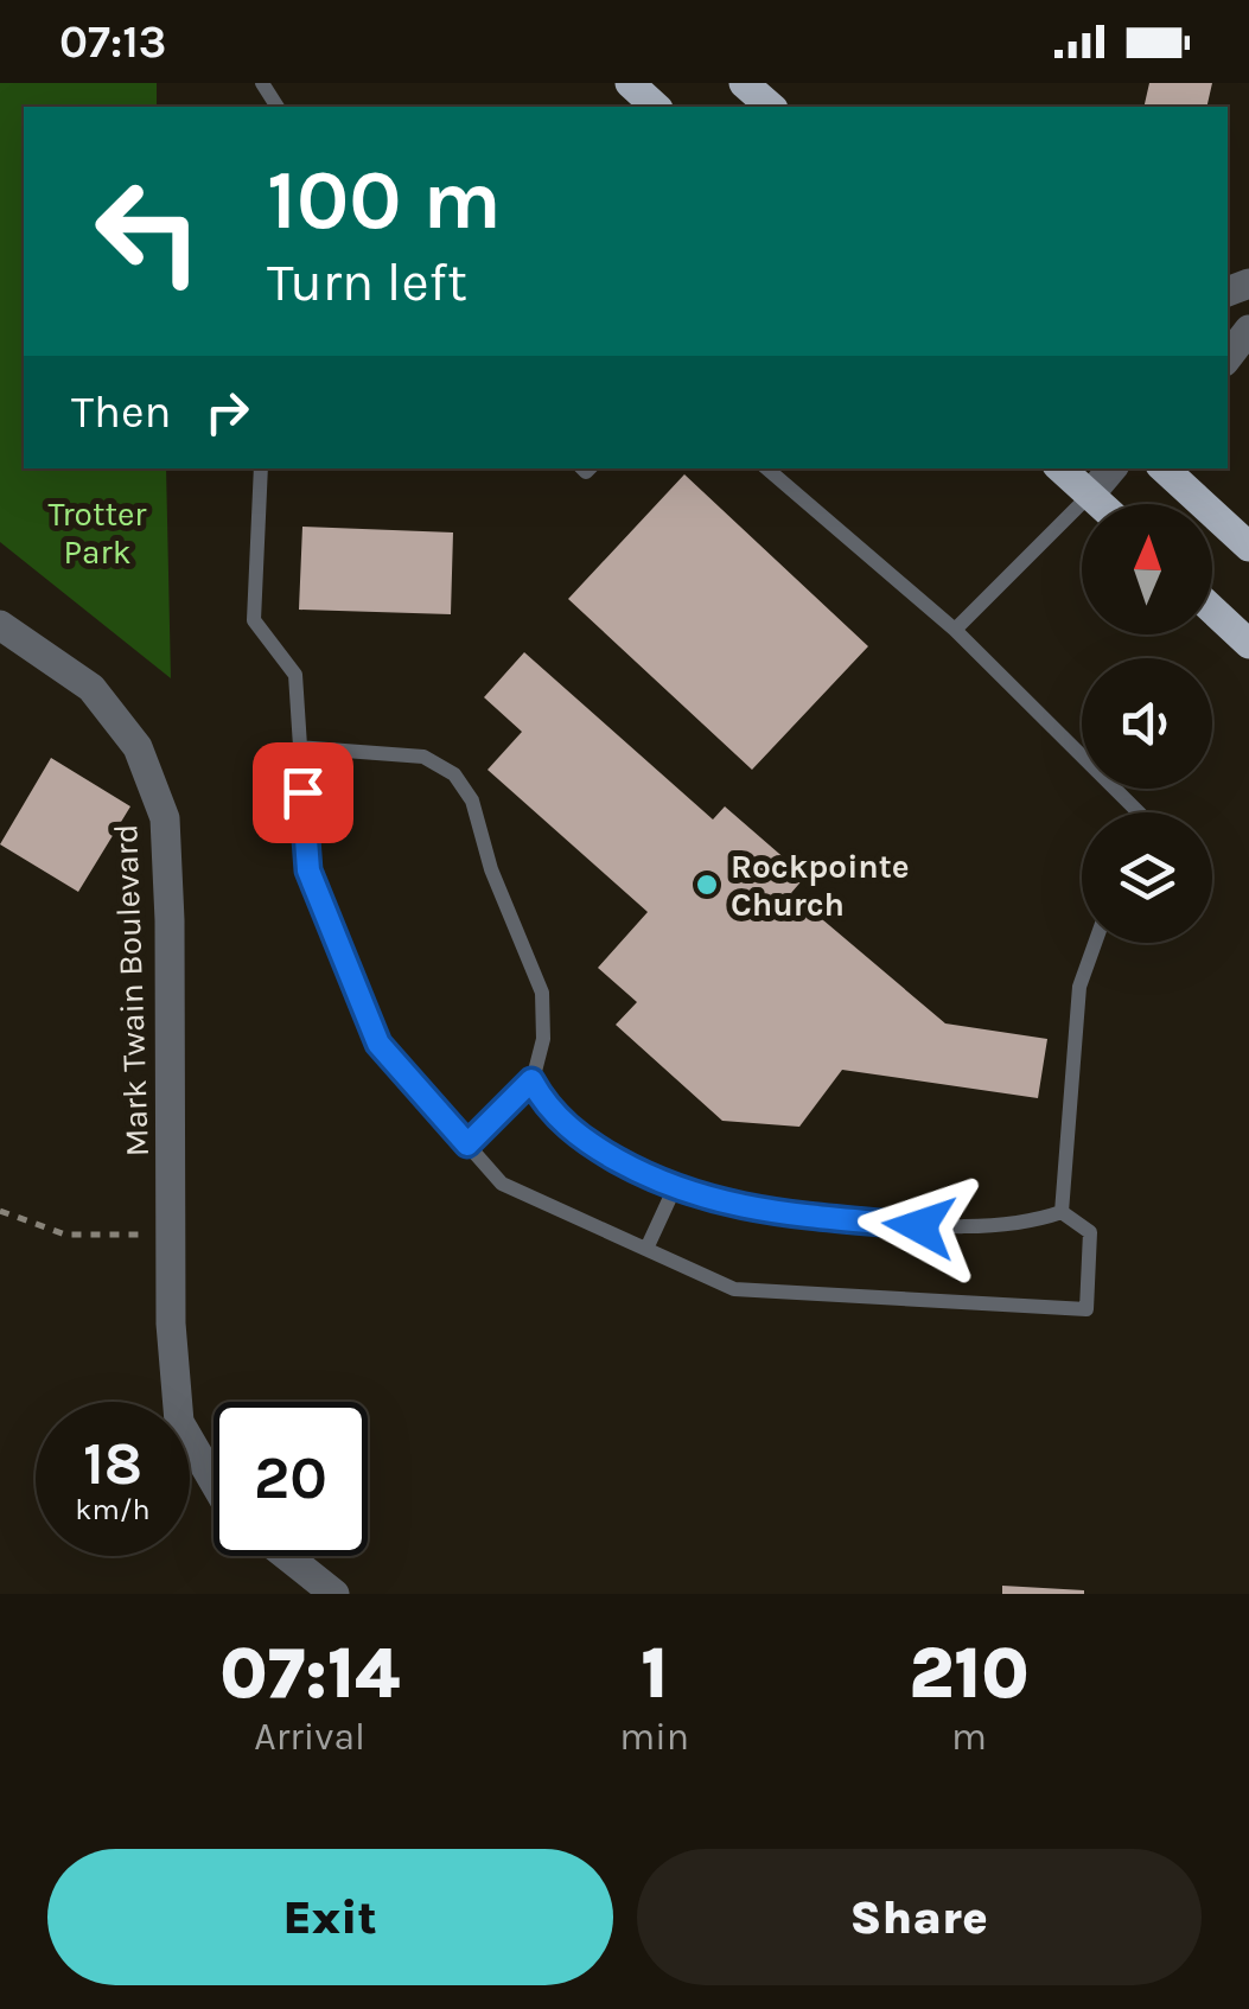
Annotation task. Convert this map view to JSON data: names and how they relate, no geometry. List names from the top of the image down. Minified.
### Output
{"streets":{"street":["Mark Twain Boulevard"]},"parks":["Trotter Park"],"places":["Rockpointe Church"],"north":"top","page":{"status":"07:13","turn":["100 m","Turn left"],"then":"Then","speed":"18 km/h","limit":"20","eta":["07:14","Arrival","1","min","210","m"],"buttons":["Exit","Share"]}}
